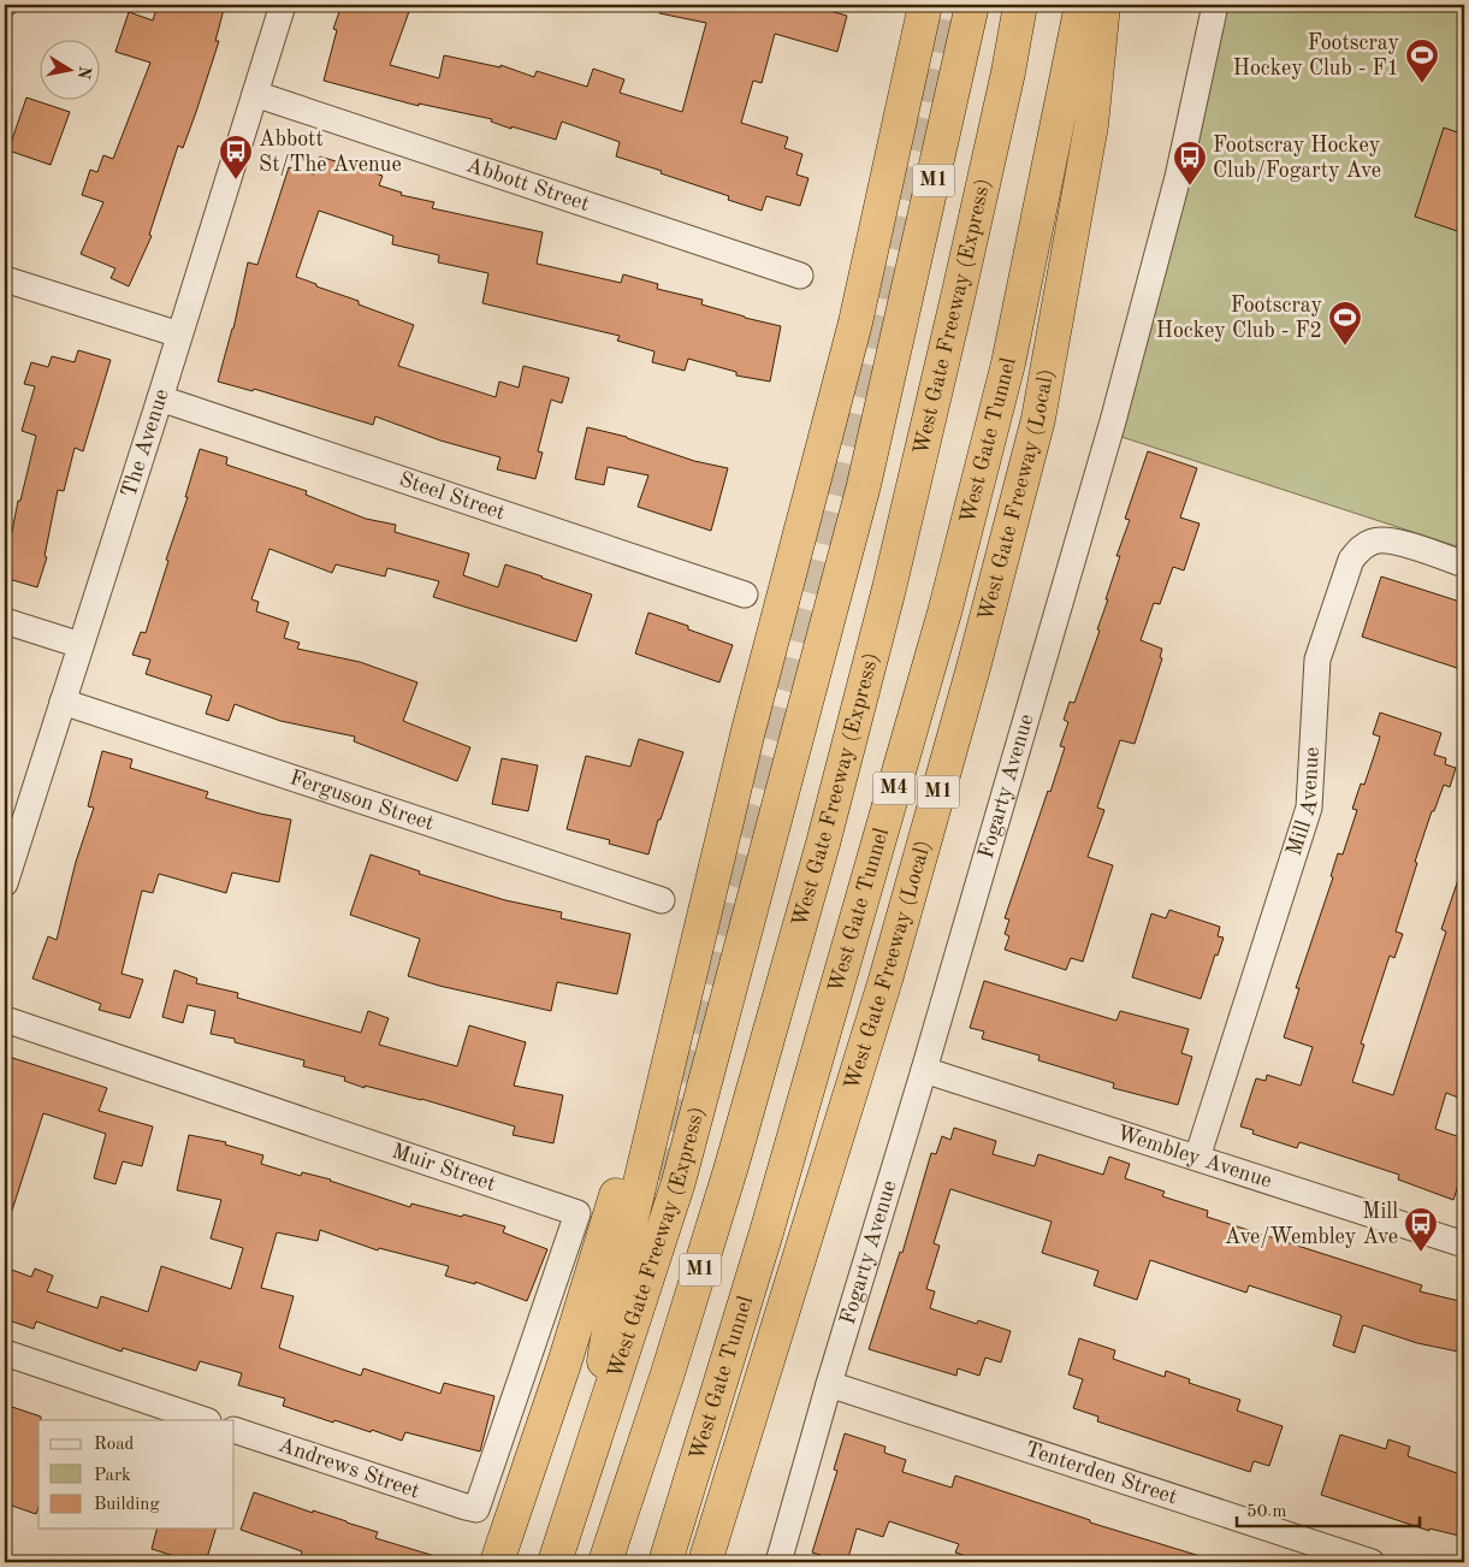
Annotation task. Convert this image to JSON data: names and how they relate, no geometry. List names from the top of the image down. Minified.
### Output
{"streets":{"highway":["M1","West Gate Freeway (Express)","West Gate Tunnel","West Gate Freeway (Local)","M4"],"street":["Abbott Street","The Avenue","Steel Street","Fogarty Avenue","Ferguson Street","Mill Avenue","Wembley Avenue","Muir Street","Andrews Street","Tenterden Street"]},"crossings":[["M1","West Gate Freeway (Express)"],["Abbott Street","The Avenue"],["The Avenue","Steel Street"],["The Avenue","Ferguson Street"],["Fogarty Avenue","Wembley Avenue"],["Fogarty Avenue","Tenterden Street"],["Mill Avenue","Wembley Avenue"],["Muir Street","Andrews Street"]],"places":{"sports":["Footscray Hockey Club - F1","Footscray Hockey Club - F2"],"bus stop":["Abbott St/The Avenue","Footscray Hockey Club/Fogarty Ave","Mill Ave/Wembley Ave"]},"legend":["Road","Park","Building"],"scale_bar":"50 m","north":"right"}
